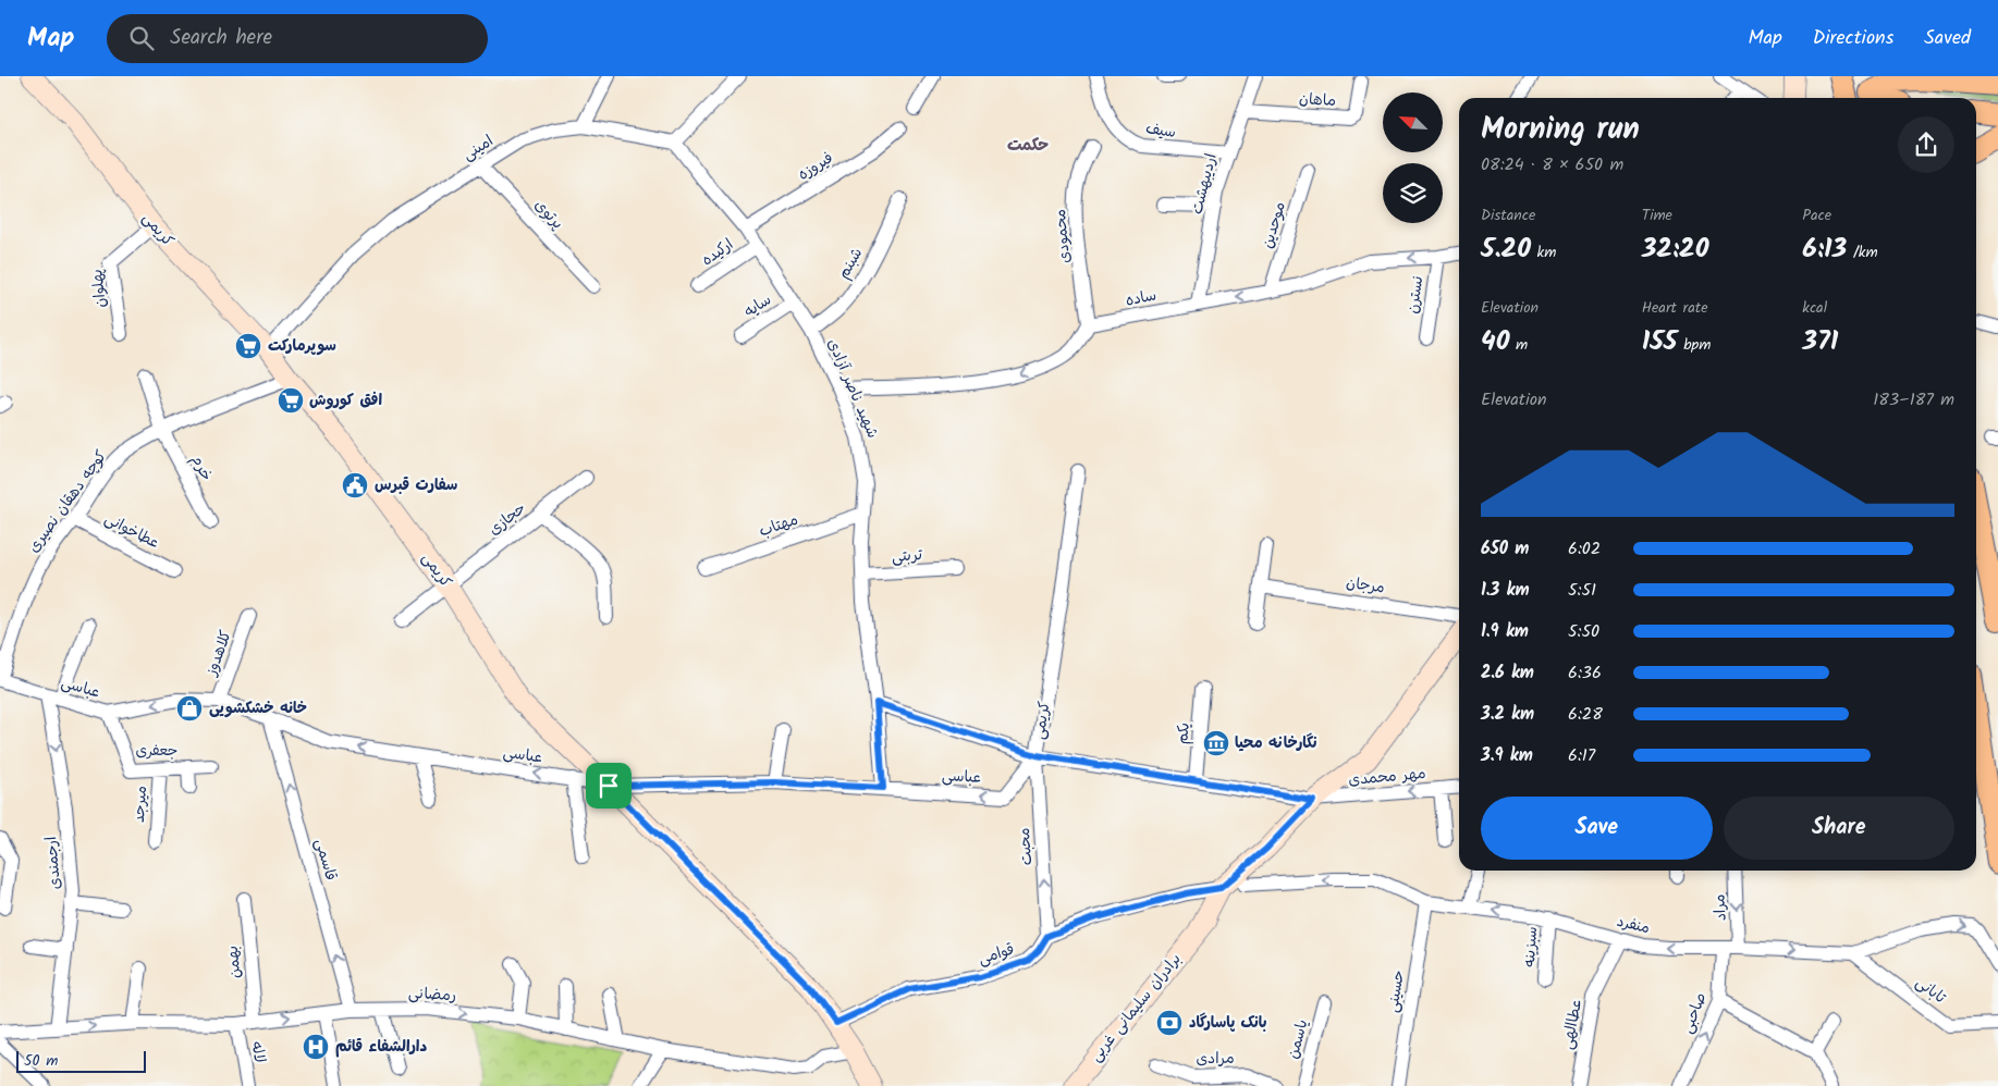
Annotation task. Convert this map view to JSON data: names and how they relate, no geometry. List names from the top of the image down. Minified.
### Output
{"streets":{"main road":["کریمی","برادران سلیمانی غربی"],"street":["ماهان","سیف","امینی","فیروزه","اردیبهشت","پرتوی","موحدین","محمودی","ارکیده","شبنم","پهلوان","نسترن","ساده","سایه","شهید ناصر آزادی","خرم","کوچه دهقان نصیری","حجازی","مهتاب","عطاخوانی","تربتی","مرجان","کلاهدوز","عباسی","یکم","جعفری","مهر محمدی","میرجد","محبت","قاسمی","ارجمندی","مراد","منفرد","سبزینه","قوامی","بهمن","تابانی","حسینی","رمضانی","صاحبی","عطاالهی","یاسمن","لاله","مرادی"]},"crossings":[["ماهان","اردیبهشت"],["سیف","اردیبهشت"],["امینی","پرتوی"],["امینی","کریمی"],["امینی","شهید ناصر آزادی"],["فیروزه","شهید ناصر آزادی"],["اردیبهشت","ساده"],["موحدین","ساده"],["کریمی","پهلوان"],["کریمی","کوچه دهقان نصیری"],["کریمی","حجازی"],["کریمی","عباسی"],["کریمی","یکم"],["کریمی","مهر محمدی"],["کریمی","محبت"],["کریمی","قوامی"],["کریمی","رمضانی"],["کریمی","برادران سلیمانی غربی"],["محمودی","ساده"],["ارکیده","شهید ناصر آزادی"],["شبنم","شهید ناصر آزادی"],["نسترن","ساده"],["سایه","شهید ناصر آزادی"],["شهید ناصر آزادی","مهتاب"],["شهید ناصر آزادی","تربتی"],["شهید ناصر آزادی","عباسی"],["خرم","کوچه دهقان نصیری"],["کوچه دهقان نصیری","عطاخوانی"],["کوچه دهقان نصیری","عباسی"],["کلاهدوز","عباسی"],["عباسی","جعفری"],["عباسی","محبت"],["عباسی","قاسمی"],["عباسی","ارجمندی"],["جعفری","میرجد"],["مهر محمدی","برادران سلیمانی غربی"],["محبت","قوامی"],["قاسمی","رمضانی"],["ارجمندی","رمضانی"],["مراد","منفرد"],["منفرد","سبزینه"],["منفرد","تابانی"],["منفرد","حسینی"],["منفرد","برادران سلیمانی غربی"],["منفرد","صاحبی"],["منفرد","عطاالهی"],["بهمن","رمضانی"],["رمضانی","لاله"]],"one_way":["ساده","عباسی","مهر محمدی","محبت","قاسمی","ارجمندی","مراد","صاحبی"],"districts":["حکمت"],"places":{"supermarket":["سوپرمارکت","افق کوروش"],"public building":["سفارت قبرس"],"shop":["خانه خشکشویی"],"museum":["نگارخانه محیا"],"bank":["بانک پاسارگاد"],"hospital":["دارالشفاء قائم"]},"scale_bar":"50 m","north":"top left","page":{"header":"Map","search":"Search here","nav":["Map","Directions","Saved"],"heading":["Morning run","08:24 · 8 × 650 m"],"stats":[["Distance","5.20 km"],["Time","32:20"],["Pace","6:13 /km"],["Elevation","40 m"],["Heart rate","155 bpm"],["kcal","371"]],"chart":["Elevation","183–187 m"],"list":[{"name":"650 m","note":"6:02"},{"name":"1.3 km","note":"5:51"},{"name":"1.9 km","note":"5:50"},{"name":"2.6 km","note":"6:36"},{"name":"3.2 km","note":"6:28"},{"name":"3.9 km","note":"6:17"}],"buttons":["Save","Share"],"scale":"50 m"}}
